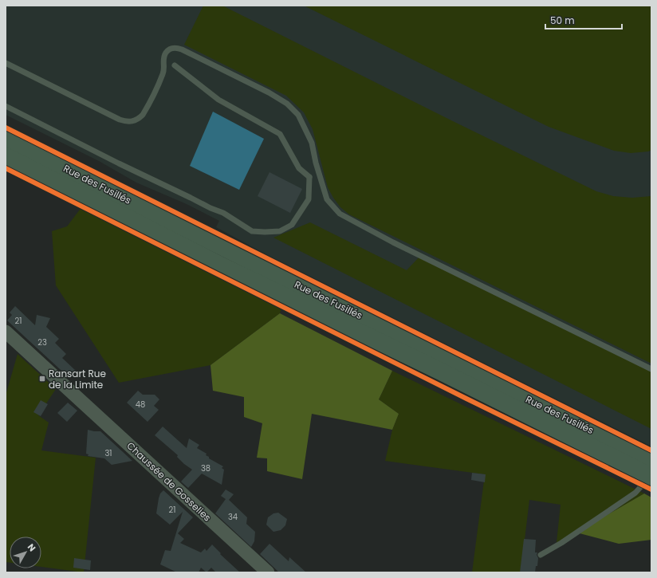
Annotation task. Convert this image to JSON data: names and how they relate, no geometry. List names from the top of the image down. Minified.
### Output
{"streets":{"highway":["Rue des Fusillés"],"street":["Chaussée de Gosselies"]},"places":{"transit":["Ransart Rue de la Limite"]},"house_numbers":["21","23","48","31","38","21","34"],"scale_bar":"50 m","north":"top right"}
